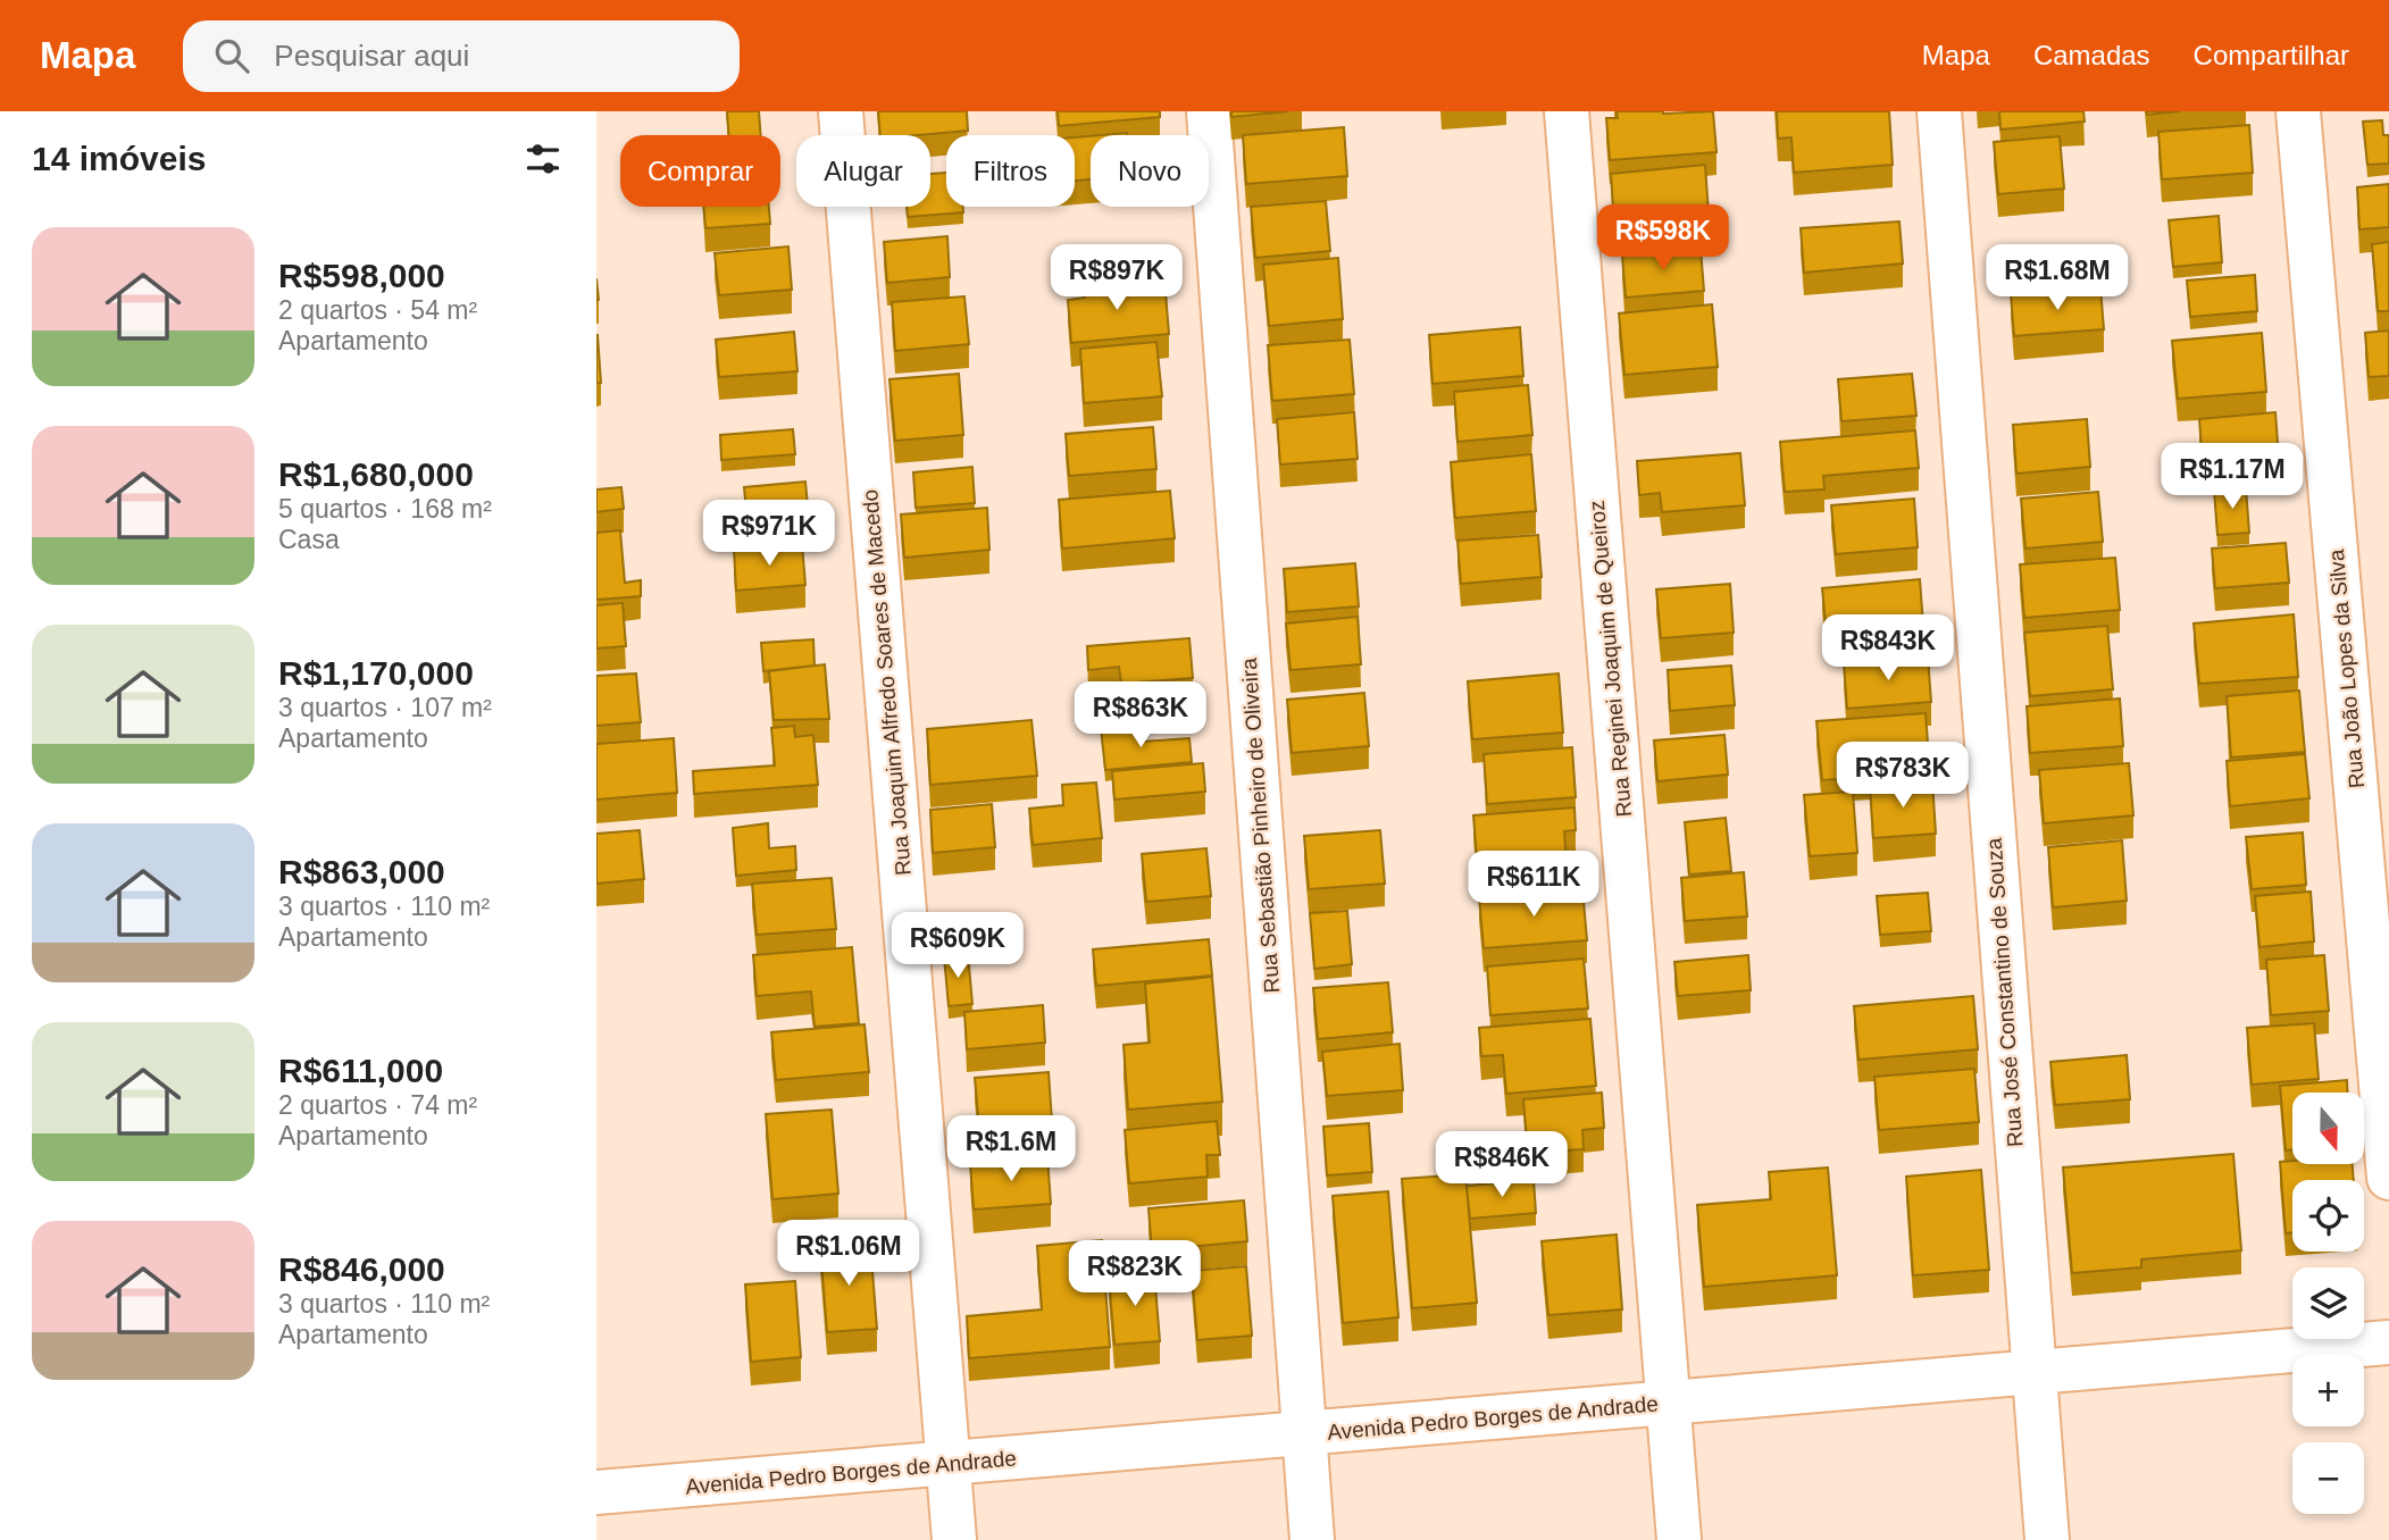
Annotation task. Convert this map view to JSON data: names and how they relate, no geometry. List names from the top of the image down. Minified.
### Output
{"streets":{"street":["Rua Reginei Joaquim de Queiroz","Rua João Lopes da Silva","Rua Joaquim Alfredo Soares de Macedo","Rua Sebastião Pinheiro de Oliveira","Rua José Constantino de Souza","Avenida Pedro Borges de Andrade"]},"crossings":[["Rua Reginei Joaquim de Queiroz","Avenida Pedro Borges de Andrade"],["Rua Joaquim Alfredo Soares de Macedo","Avenida Pedro Borges de Andrade"],["Rua Sebastião Pinheiro de Oliveira","Avenida Pedro Borges de Andrade"],["Rua José Constantino de Souza","Avenida Pedro Borges de Andrade"]],"north":"bottom","page":{"header":"Mapa","search":"Pesquisar aqui","nav":["Mapa","Camadas","Compartilhar"],"heading":"14 imóveis","chip":["Comprar","Alugar","Filtros","Novo"],"price":["R$598K","R$897K","R$1.68M","R$1.17M","R$971K","R$843K","R$863K","R$783K","R$611K","R$609K","R$1.6M","R$846K","R$1.06M","R$823K"],"list":[{"name":"R$598,000","note":"2 quartos · 54 m² · Apartamento"},{"name":"R$1,680,000","note":"5 quartos · 168 m² · Casa"},{"name":"R$1,170,000","note":"3 quartos · 107 m² · Apartamento"},{"name":"R$863,000","note":"3 quartos · 110 m² · Apartamento"},{"name":"R$611,000","note":"2 quartos · 74 m² · Apartamento"},{"name":"R$846,000","note":"3 quartos · 110 m² · Apartamento"}],"map_buttons":["+","−"]}}
